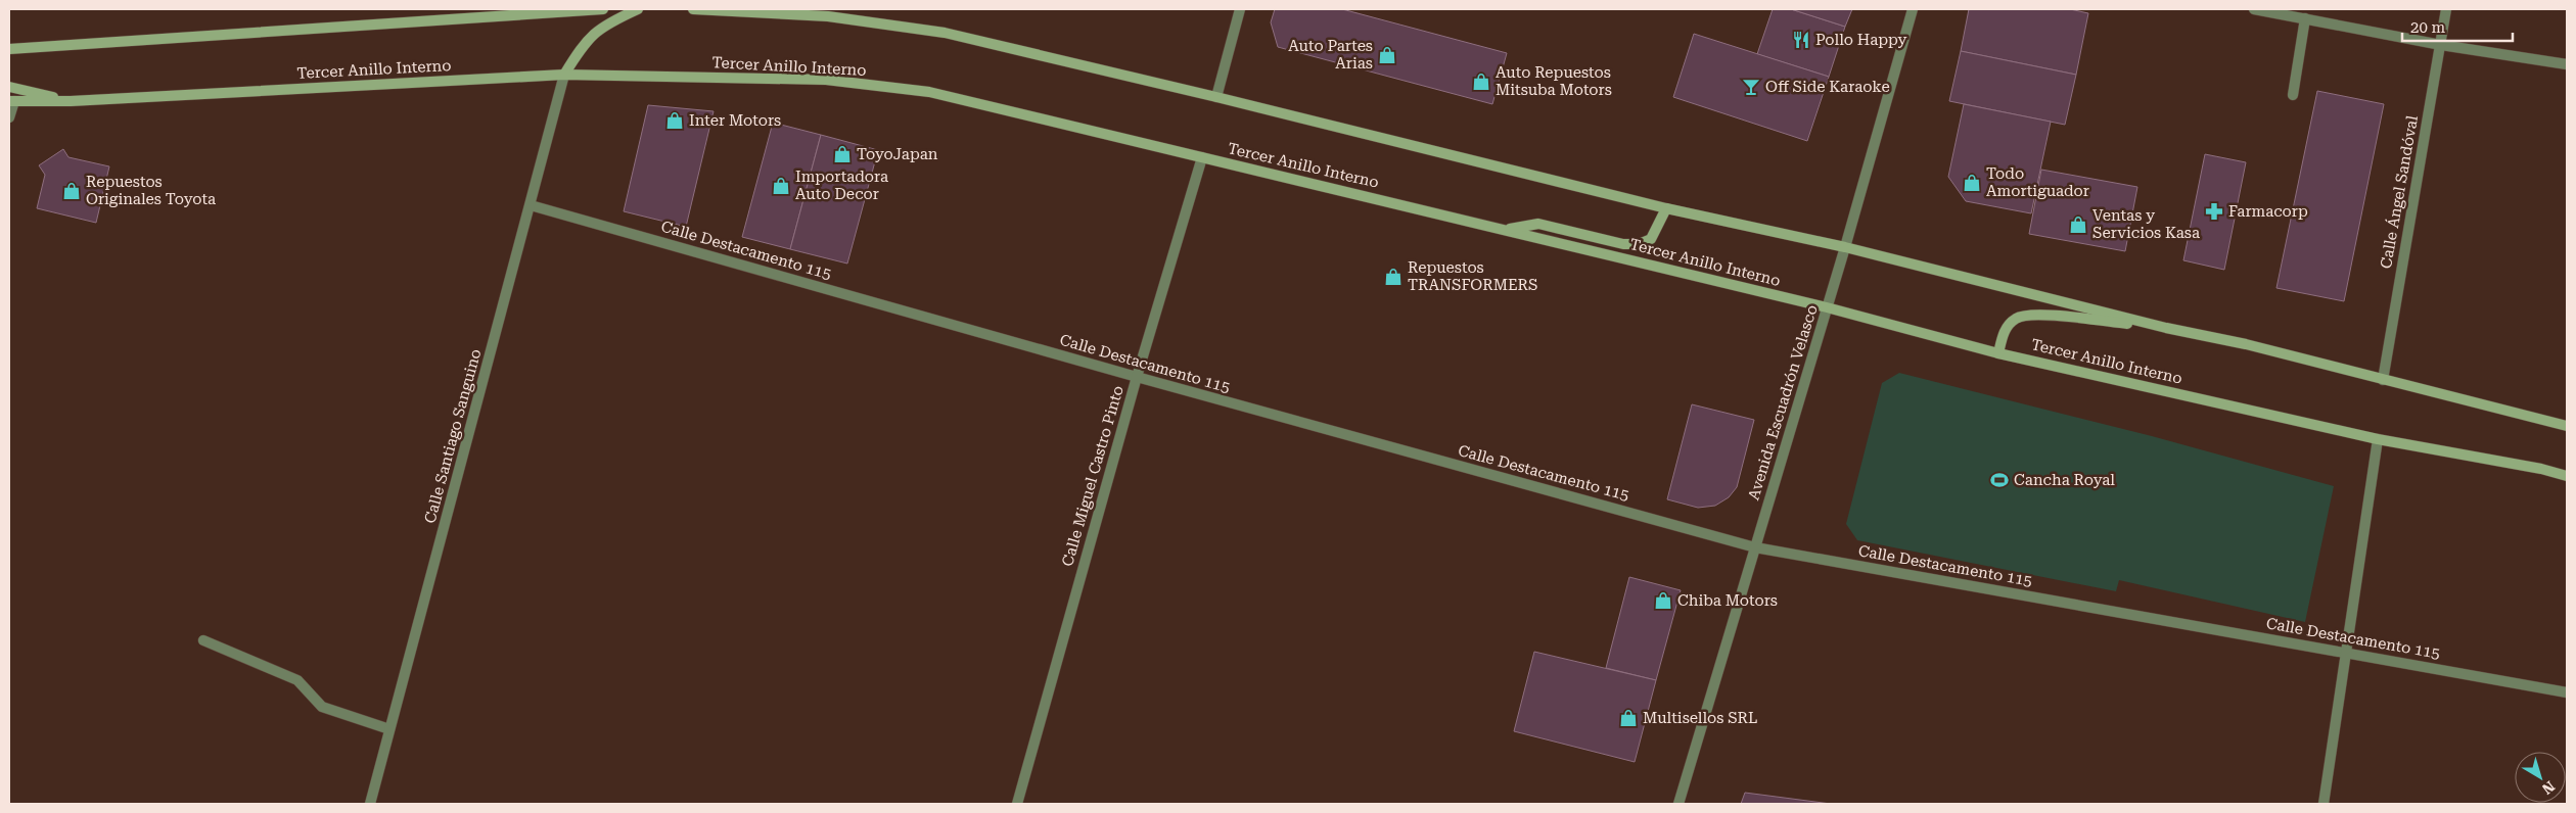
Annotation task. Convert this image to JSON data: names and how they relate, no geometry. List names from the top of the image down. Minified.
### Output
{"streets":{"main road":["Tercer Anillo Interno"],"street":["Calle Ángel Sandóval","Calle Destacamento 115","Avenida Escuadrón Velasco","Calle Santiago Sanguino","Calle Miguel Castro Pinto"]},"crossings":[["Tercer Anillo Interno","Avenida Escuadrón Velasco"],["Tercer Anillo Interno","Calle Santiago Sanguino"],["Tercer Anillo Interno","Calle Miguel Castro Pinto"],["Calle Destacamento 115","Avenida Escuadrón Velasco"],["Calle Destacamento 115","Calle Santiago Sanguino"],["Calle Destacamento 115","Calle Miguel Castro Pinto"]],"places":{"restaurant":["Pollo Happy"],"shop":["Auto Partes Arias","Auto Repuestos Mitsuba Motors","Inter Motors","ToyoJapan","Todo Amortiguador","Importadora Auto Decor","Repuestos Originales Toyota","Ventas y Servicios Kasa","Repuestos TRANSFORMERS","Chiba Motors","Multisellos SRL"],"bar":["Off Side Karaoke"],"pharmacy":["Farmacorp"],"sports":["Cancha Royal"]},"scale_bar":"20 m","north":"bottom right"}
